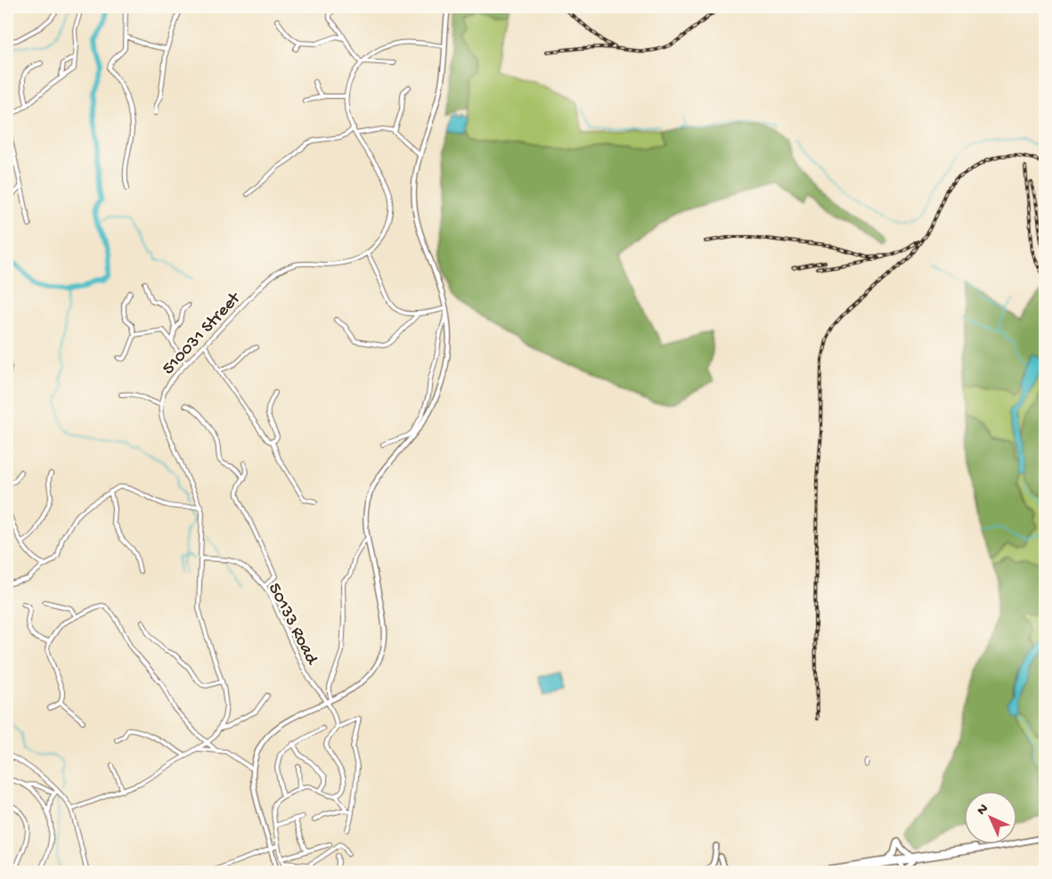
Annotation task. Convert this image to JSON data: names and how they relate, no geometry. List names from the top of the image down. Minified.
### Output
{"streets":{"street":["510031 Street","50133 Road"]},"north":"top left"}
